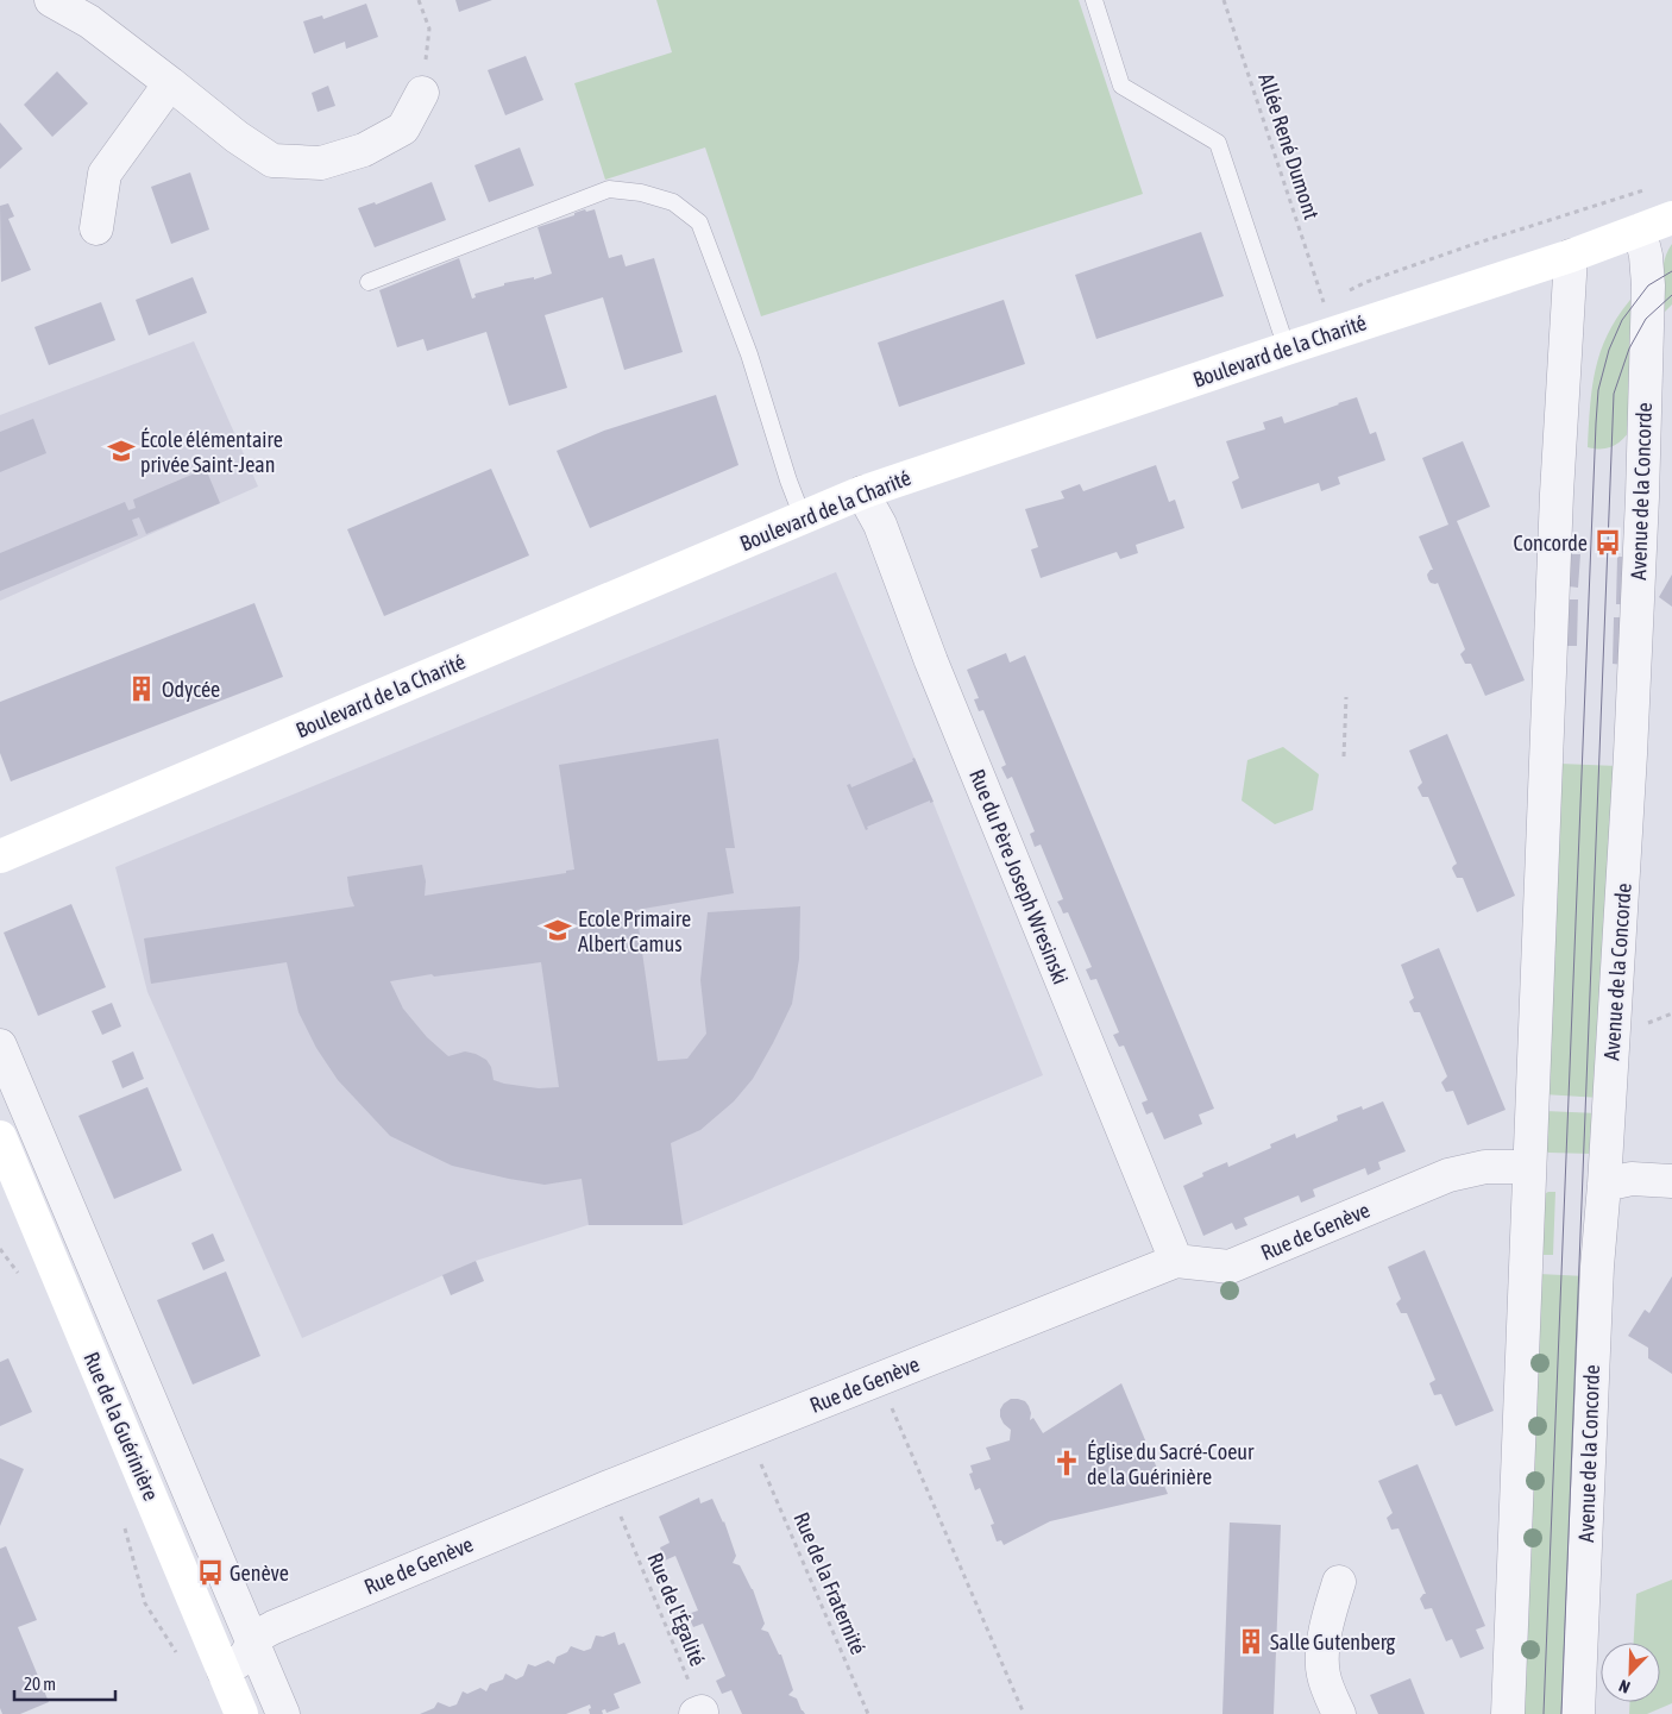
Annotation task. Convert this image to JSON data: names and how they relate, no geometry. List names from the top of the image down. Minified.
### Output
{"streets":{"street":["Boulevard de la Charité","Avenue de la Concorde","Rue du Père Joseph Wresinski","Rue de Genève","Rue de la Guérinière"],"path":["Allée René Dumont","Rue de la Fraternité","Rue de l'Égalité"]},"crossings":[["Boulevard de la Charité","Avenue de la Concorde"],["Boulevard de la Charité","Rue du Père Joseph Wresinski"],["Rue du Père Joseph Wresinski","Rue de Genève"],["Rue de Genève","Rue de la Guérinière"]],"places":{"school or university":["École élémentaire privée Saint-Jean","Ecole Primaire Albert Camus"],"bus stop":["Concorde","Genève"],"building":["Odycée","Salle Gutenberg"],"church":["Église du Sacré-Coeur de la Guérinière"]},"scale_bar":"20 m","north":"bottom left"}
